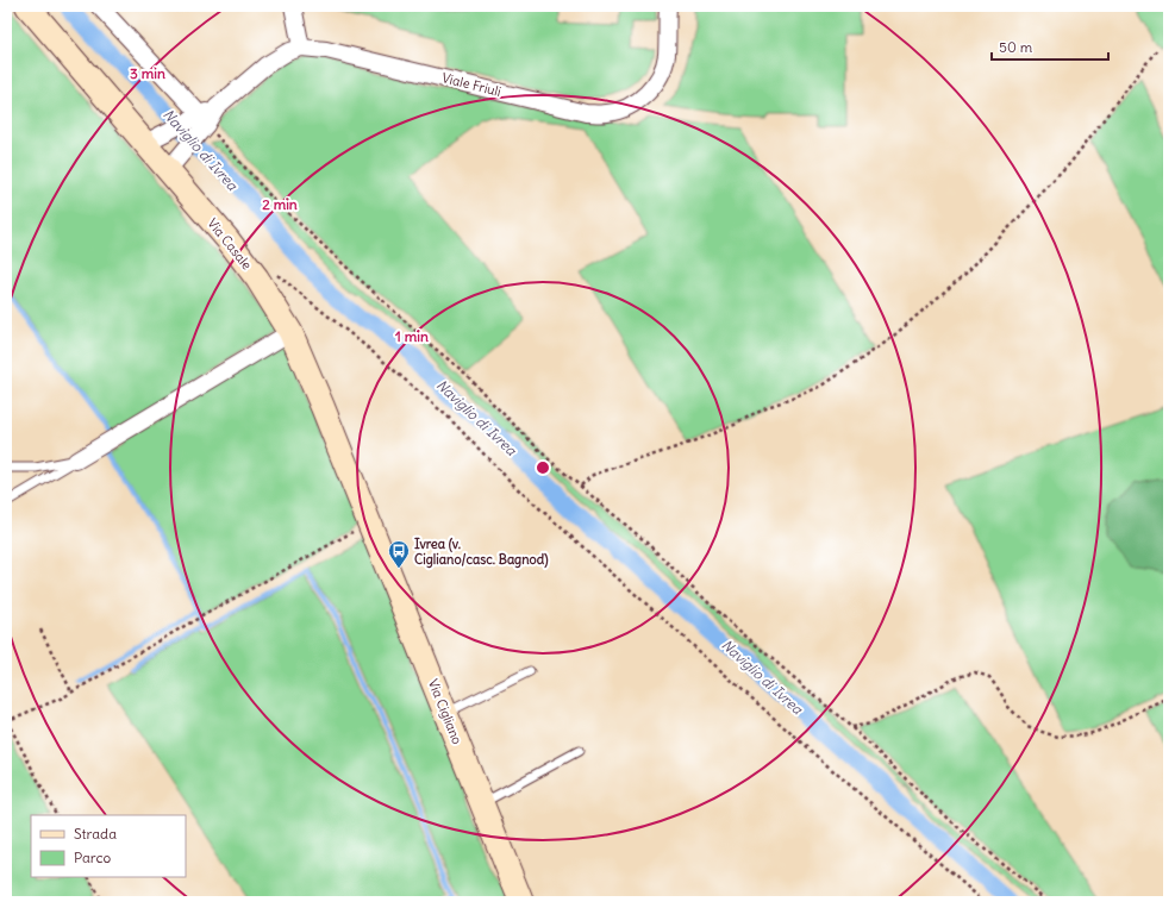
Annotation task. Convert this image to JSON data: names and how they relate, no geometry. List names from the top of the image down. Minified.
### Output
{"streets":{"main road":["Via Casale","Via Cigliano"],"street":["Viale Friuli"]},"crossings":[["Viale Friuli","Via Casale"],["Via Casale","Via Cigliano"]],"water":["Naviglio di Ivrea"],"places":{"bus stop":["Ivrea (v. Cigliano/casc. Bagnod)"]},"legend":["Strada","Parco"],"scale_bar":"50 m","rings":["3 min","2 min","1 min"]}
